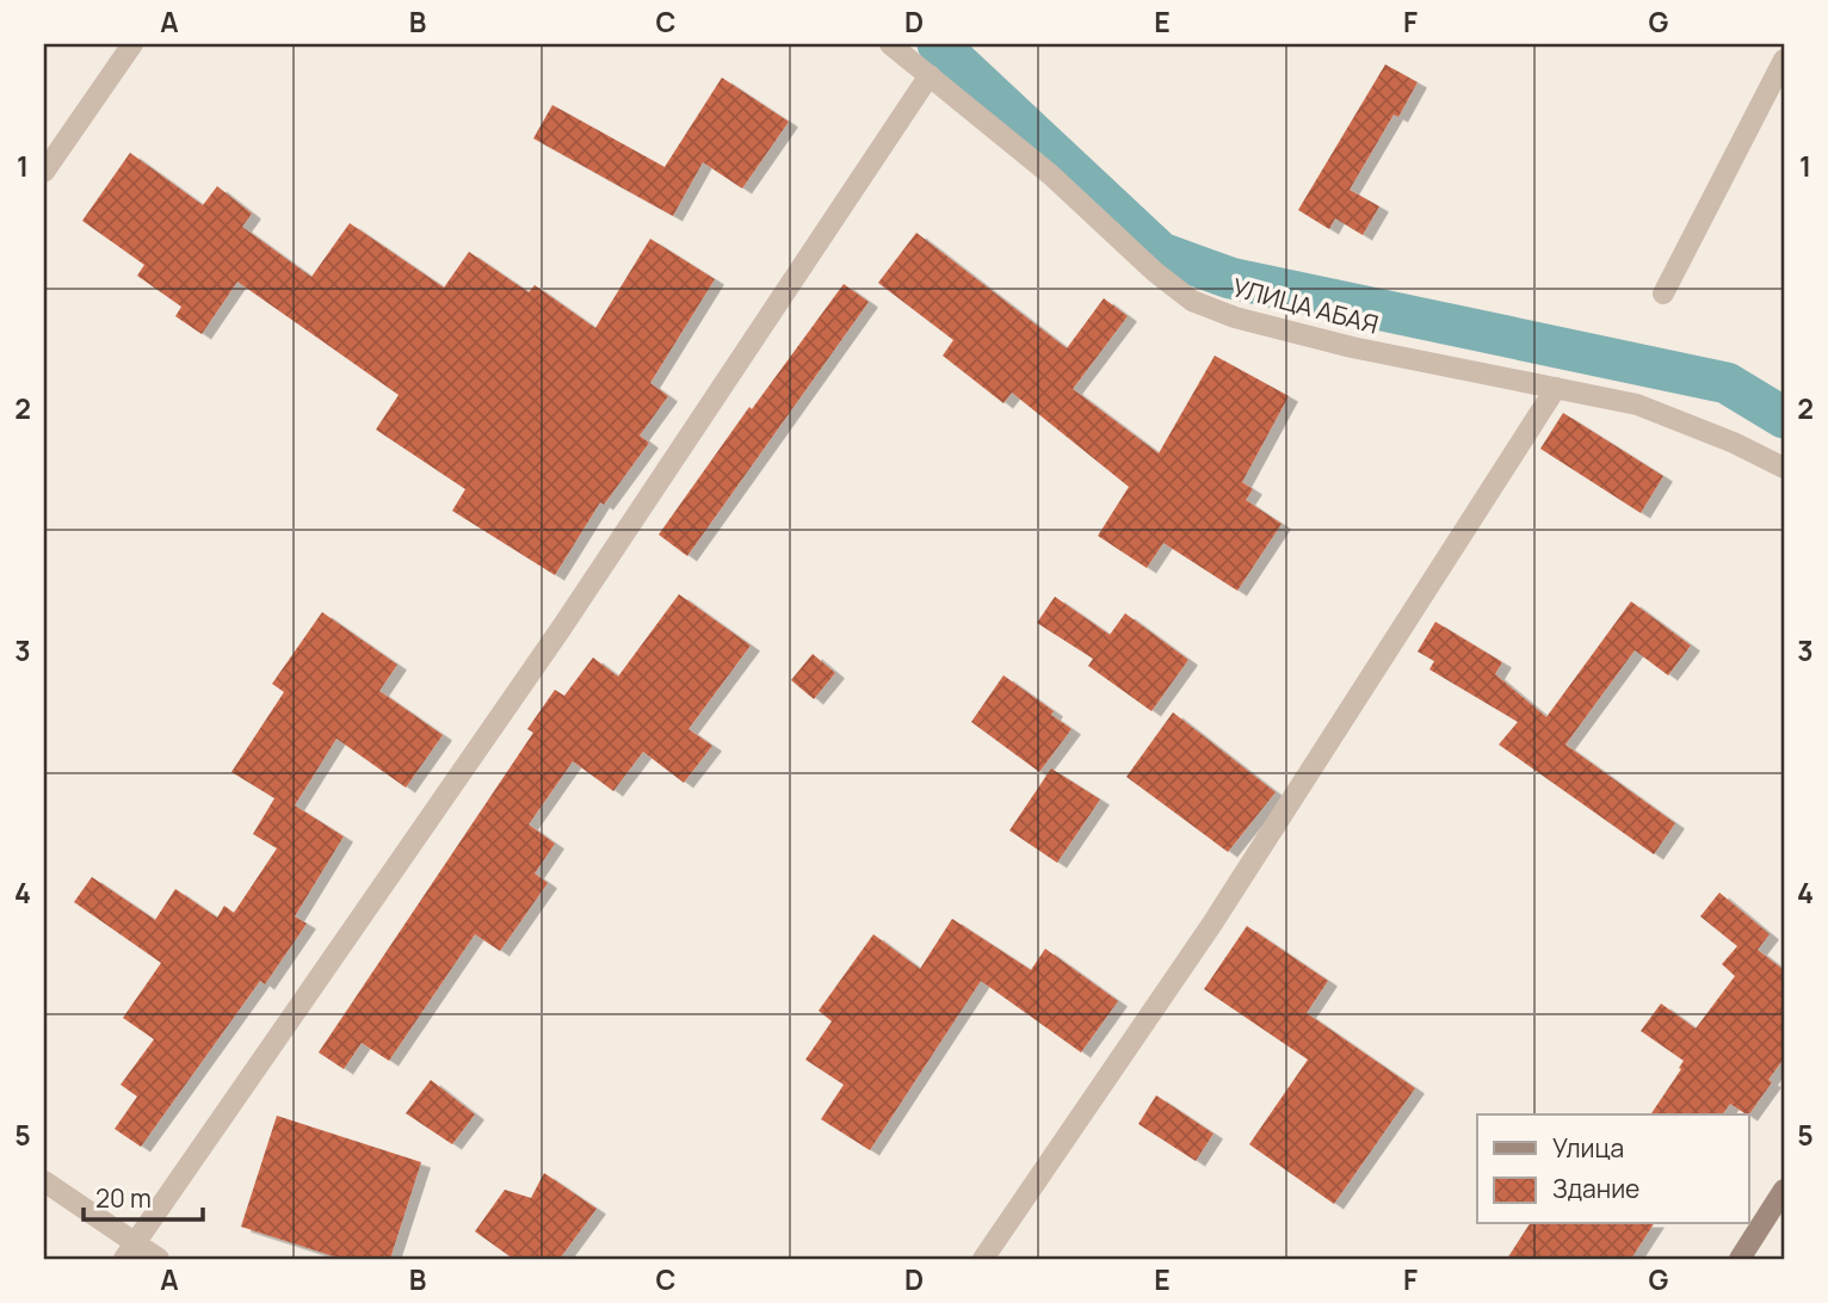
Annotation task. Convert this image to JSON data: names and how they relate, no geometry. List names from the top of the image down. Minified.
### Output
{"streets":{"street":["УЛИЦА АБАЯ"]},"legend":["Улица","Здание"],"scale_bar":"20 m","grid":{"columns":["A","B","C","D","E","F","G"],"rows":["1","2","3","4","5"]}}
